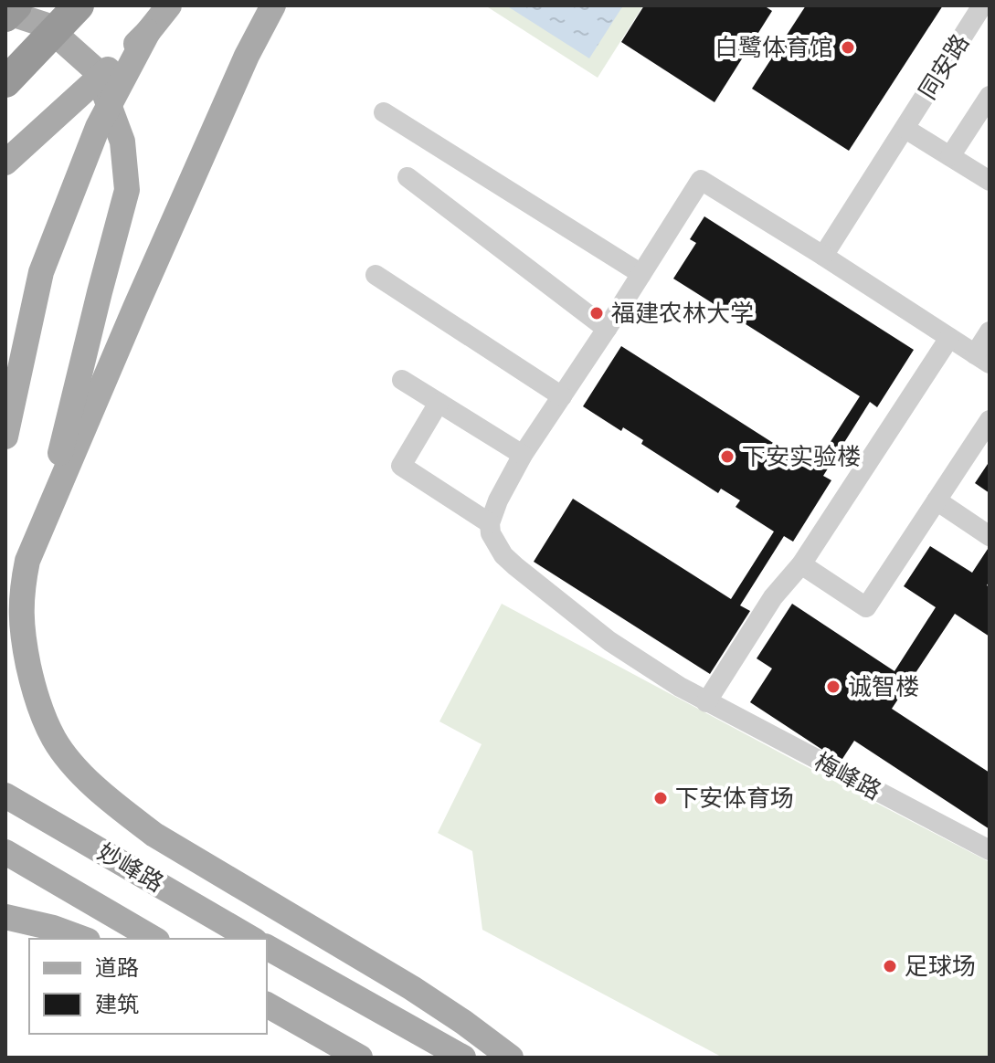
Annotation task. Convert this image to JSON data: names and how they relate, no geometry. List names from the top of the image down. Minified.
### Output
{"streets":{"main road":["妙峰路"],"street":["同安路","梅峰路"]},"places":["白鹭体育馆","福建农林大学","下安实验楼","诚智楼","下安体育场","足球场"],"legend":["道路","建筑"]}
